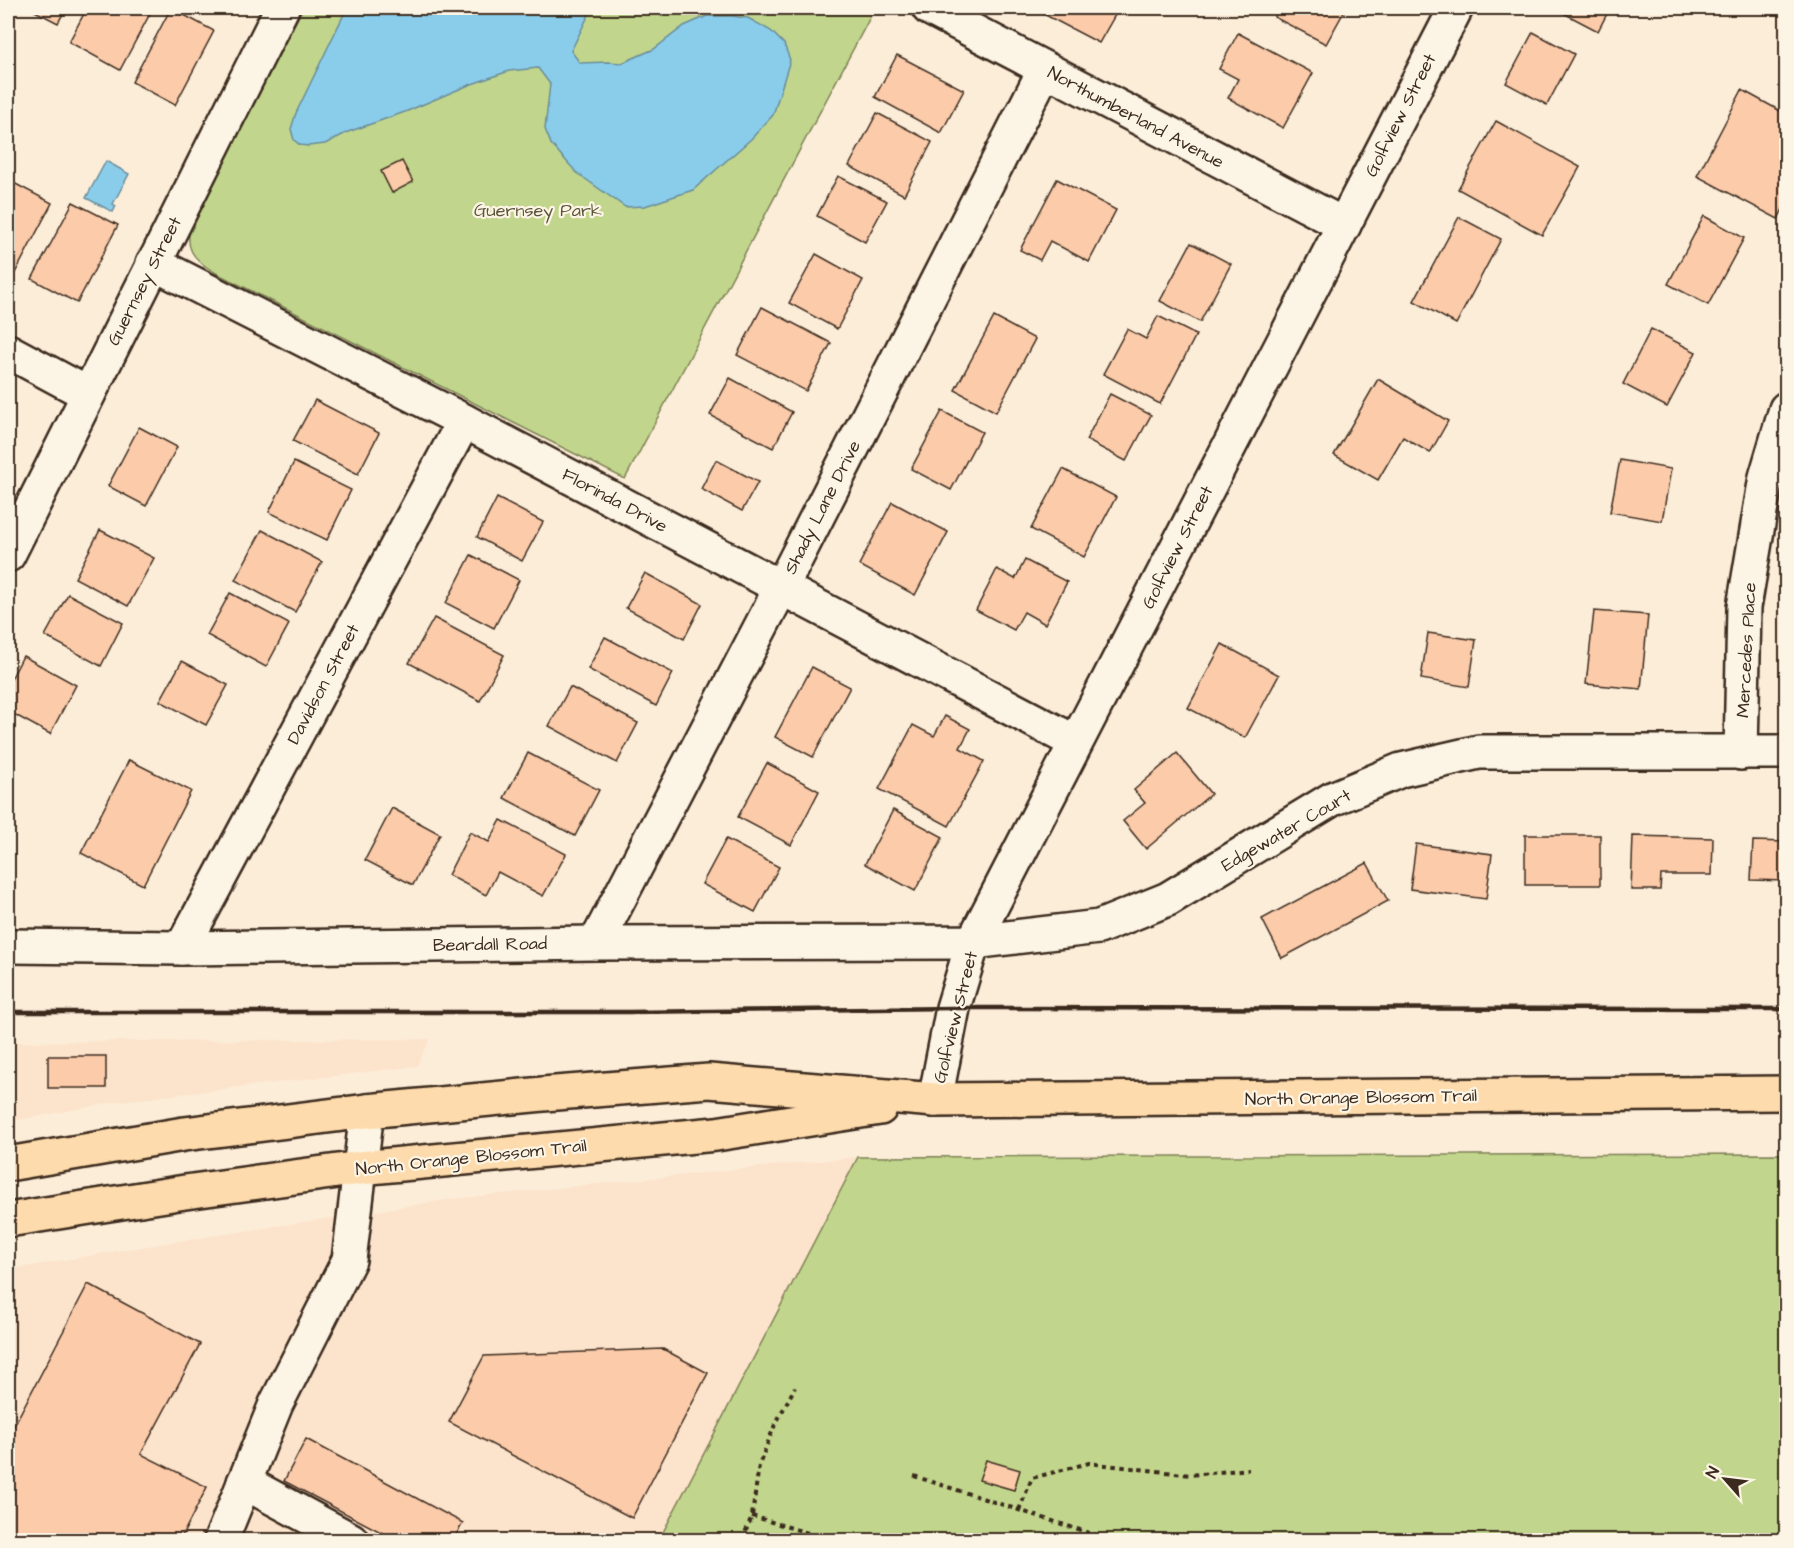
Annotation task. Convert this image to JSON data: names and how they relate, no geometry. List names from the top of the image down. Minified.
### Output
{"streets":{"main road":["North Orange Blossom Trail"],"street":["Golfview Street","Northumberland Avenue","Guernsey Street","Florinda Drive","Shady Lane Drive","Mercedes Place","Davidson Street","Edgewater Court","Beardall Road"]},"crossings":[["Golfview Street","Northumberland Avenue"],["Golfview Street","Florinda Drive"],["Golfview Street","Edgewater Court"],["Golfview Street","Beardall Road"],["Golfview Street","North Orange Blossom Trail"],["Northumberland Avenue","Shady Lane Drive"],["Guernsey Street","Florinda Drive"],["Florinda Drive","Shady Lane Drive"],["Florinda Drive","Davidson Street"],["Shady Lane Drive","Beardall Road"],["Mercedes Place","Edgewater Court"],["Davidson Street","Beardall Road"],["Edgewater Court","Beardall Road"]],"parks":["Guernsey Park"],"north":"top left"}
